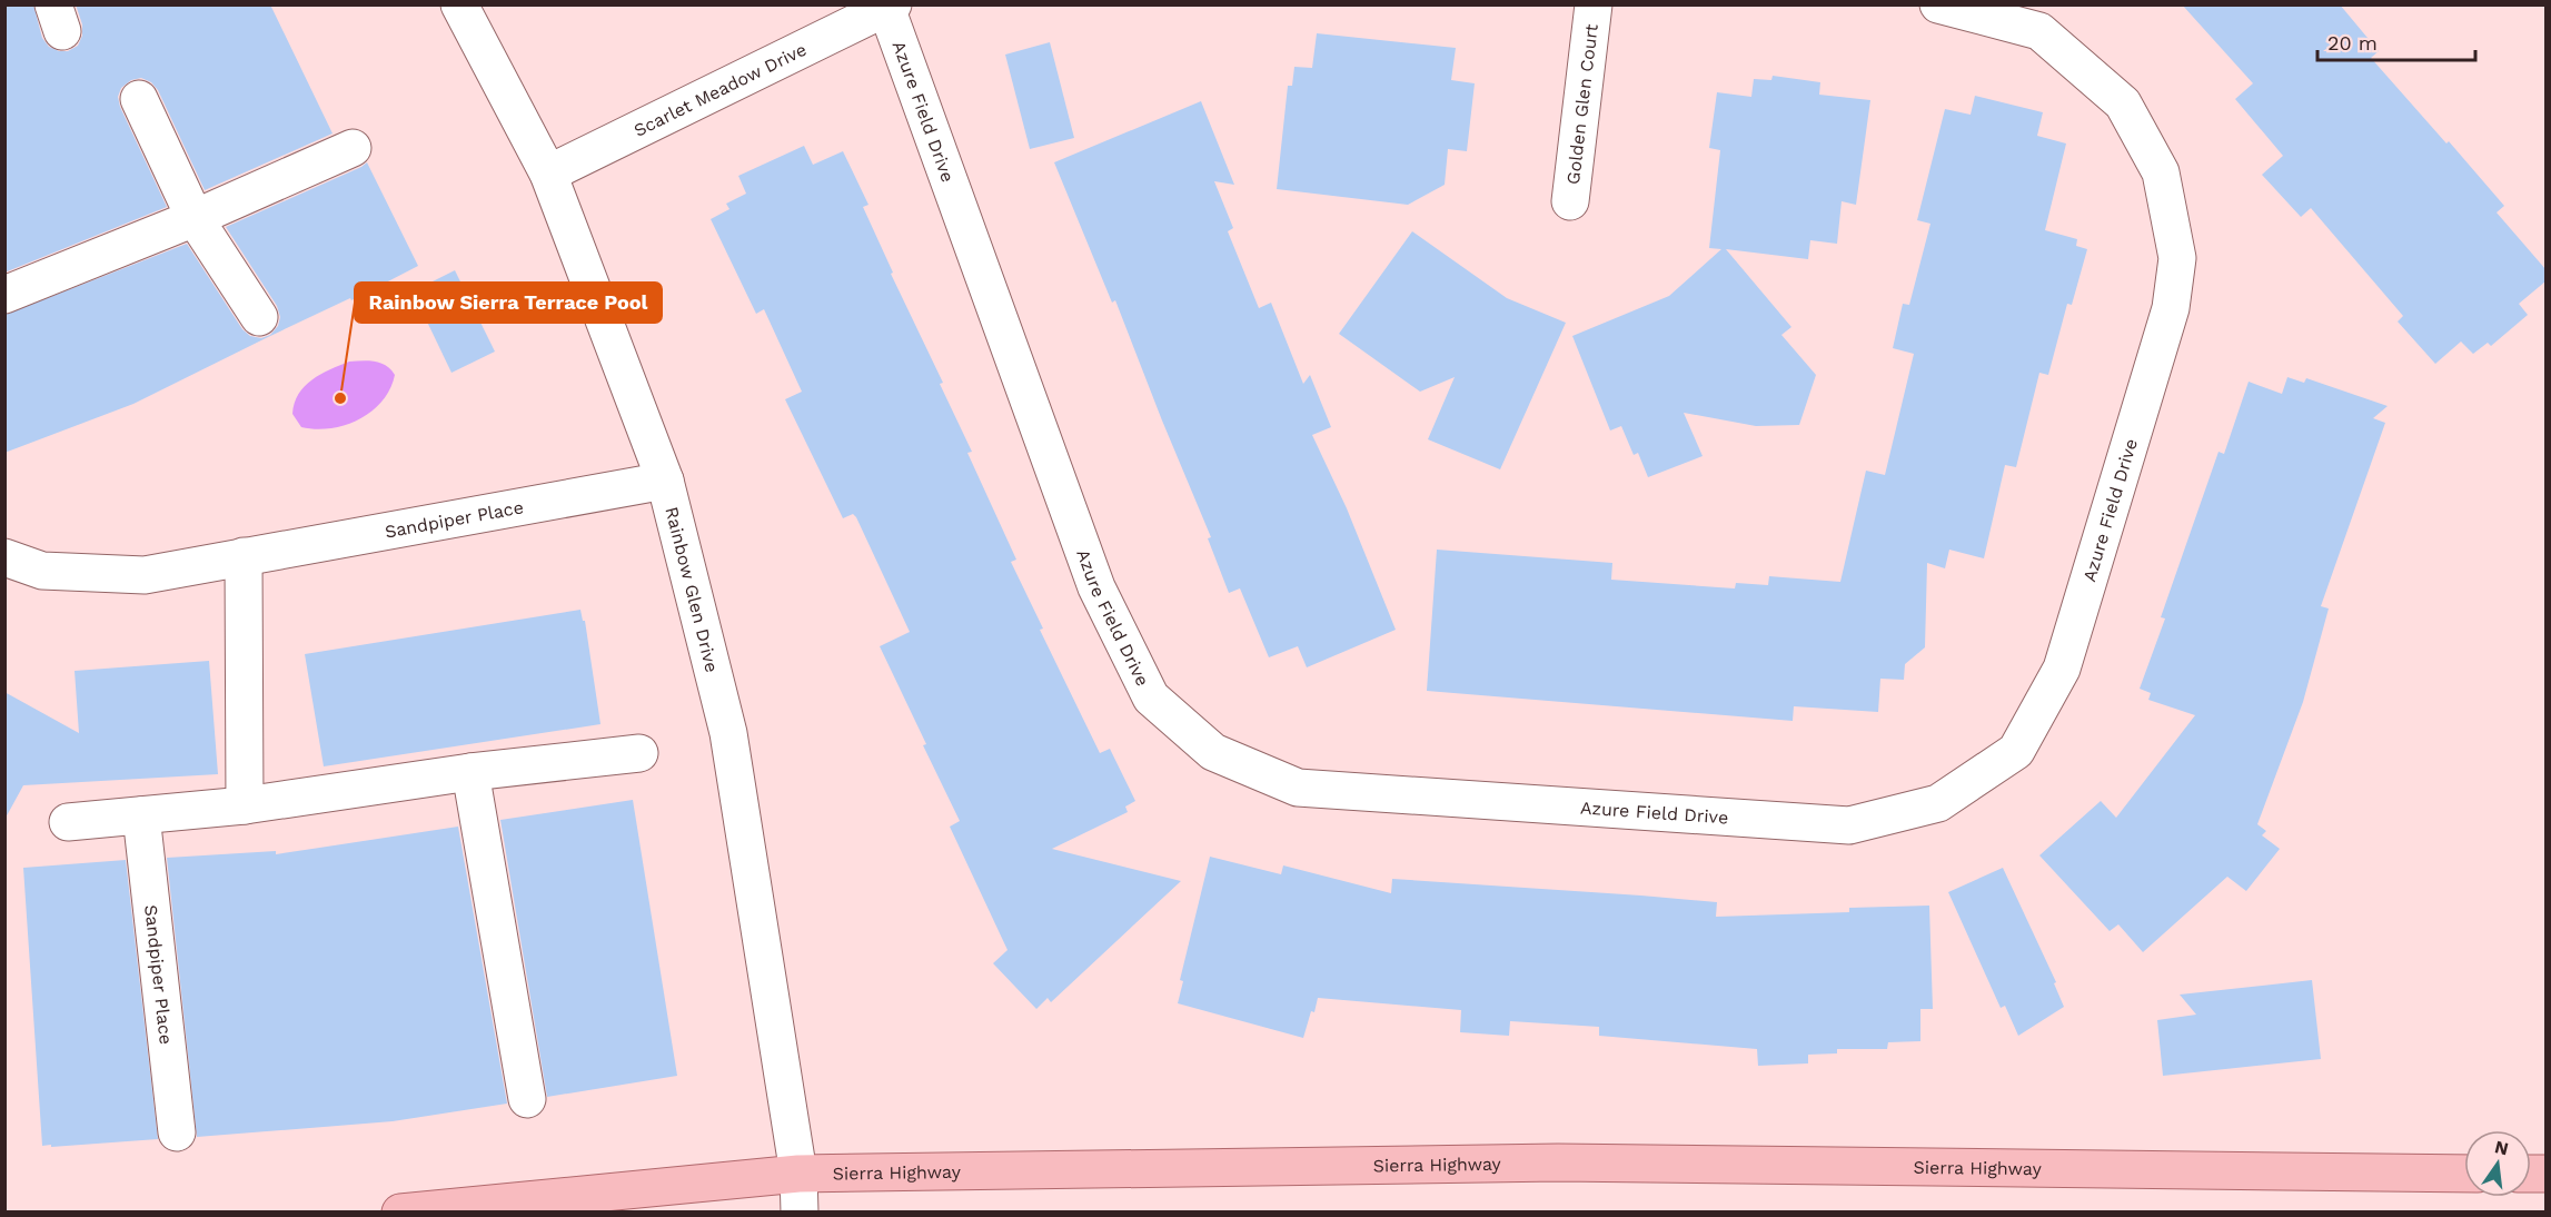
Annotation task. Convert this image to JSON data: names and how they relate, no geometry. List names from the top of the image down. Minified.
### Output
{"streets":{"main road":["Sierra Highway"],"street":["Scarlet Meadow Drive","Golden Glen Court","Azure Field Drive","Sandpiper Place","Rainbow Glen Drive"]},"crossings":[["Scarlet Meadow Drive","Azure Field Drive"],["Scarlet Meadow Drive","Rainbow Glen Drive"],["Sandpiper Place","Rainbow Glen Drive"],["Rainbow Glen Drive","Sierra Highway"]],"places":["Rainbow Sierra Terrace Pool"],"scale_bar":"20 m","north":"top"}
